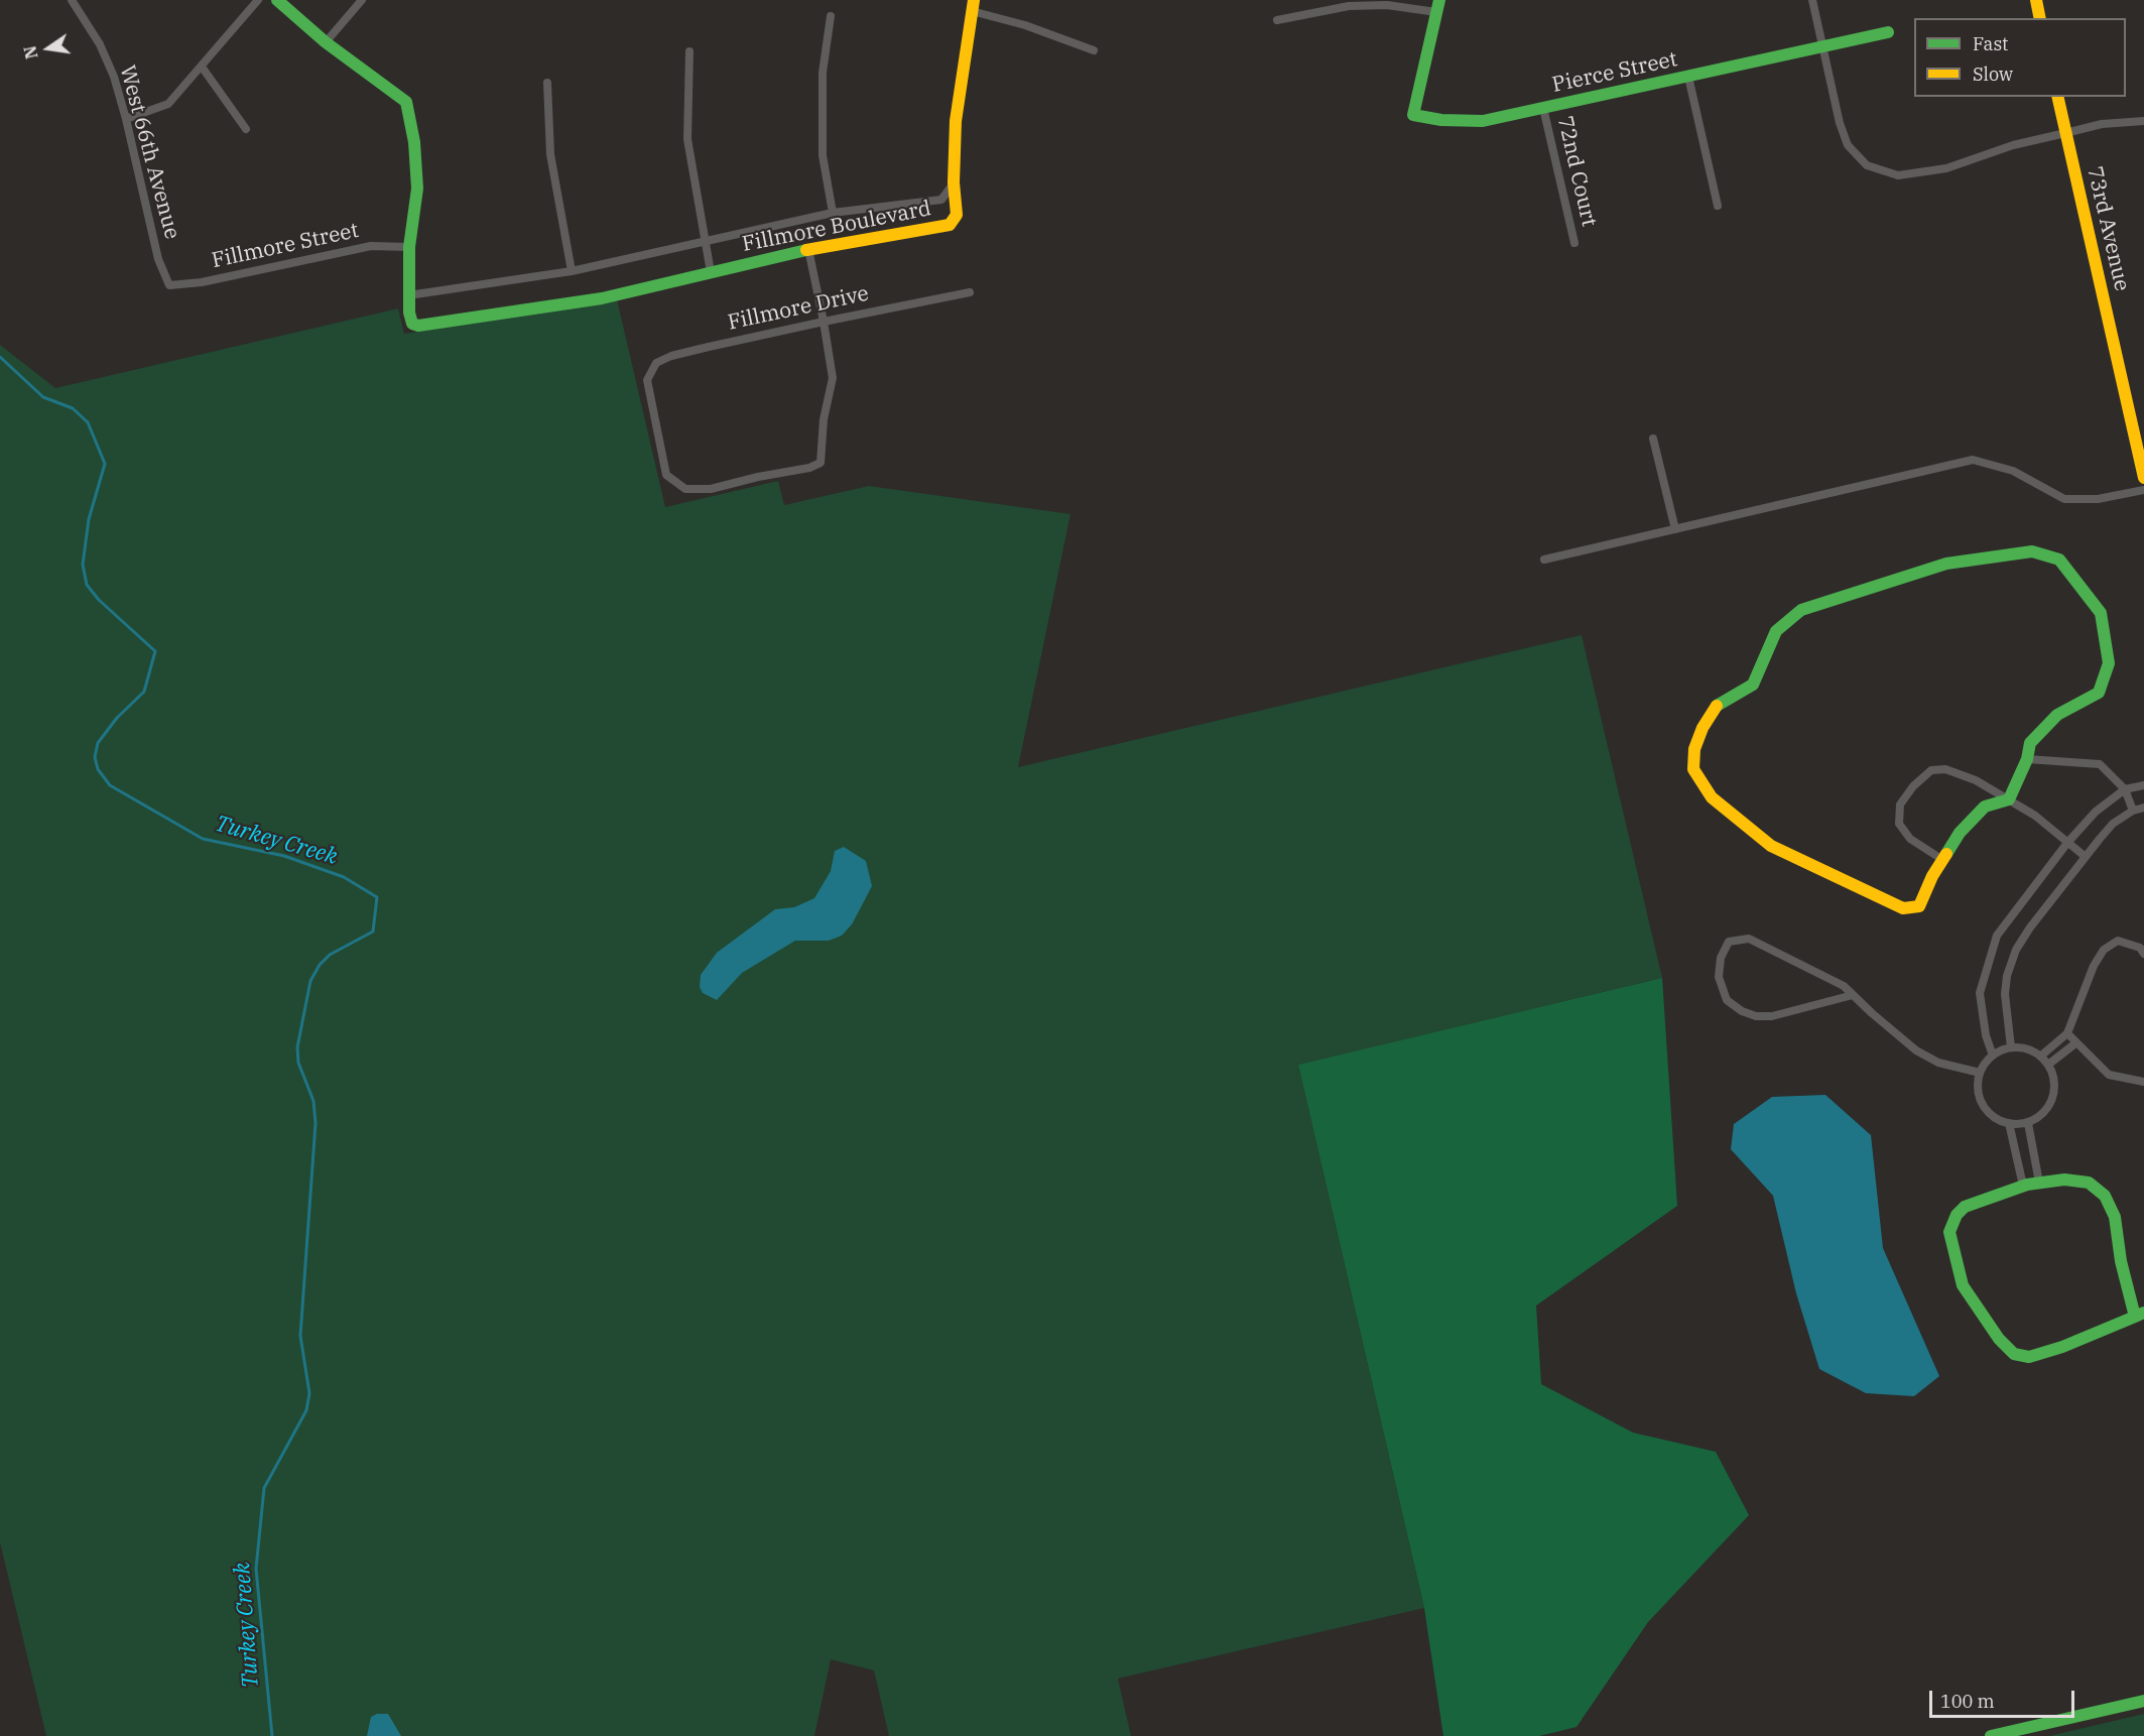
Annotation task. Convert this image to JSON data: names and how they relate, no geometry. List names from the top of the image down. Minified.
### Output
{"streets":{"street":["Pierce Street","West 66th Avenue","72nd Court","Fillmore Boulevard","73rd Avenue","Fillmore Street","Fillmore Drive"]},"crossings":[["Pierce Street","72nd Court"],["West 66th Avenue","Fillmore Street"]],"water":["Turkey Creek"],"legend":["Fast","Slow"],"scale_bar":"100 m","north":"left"}
